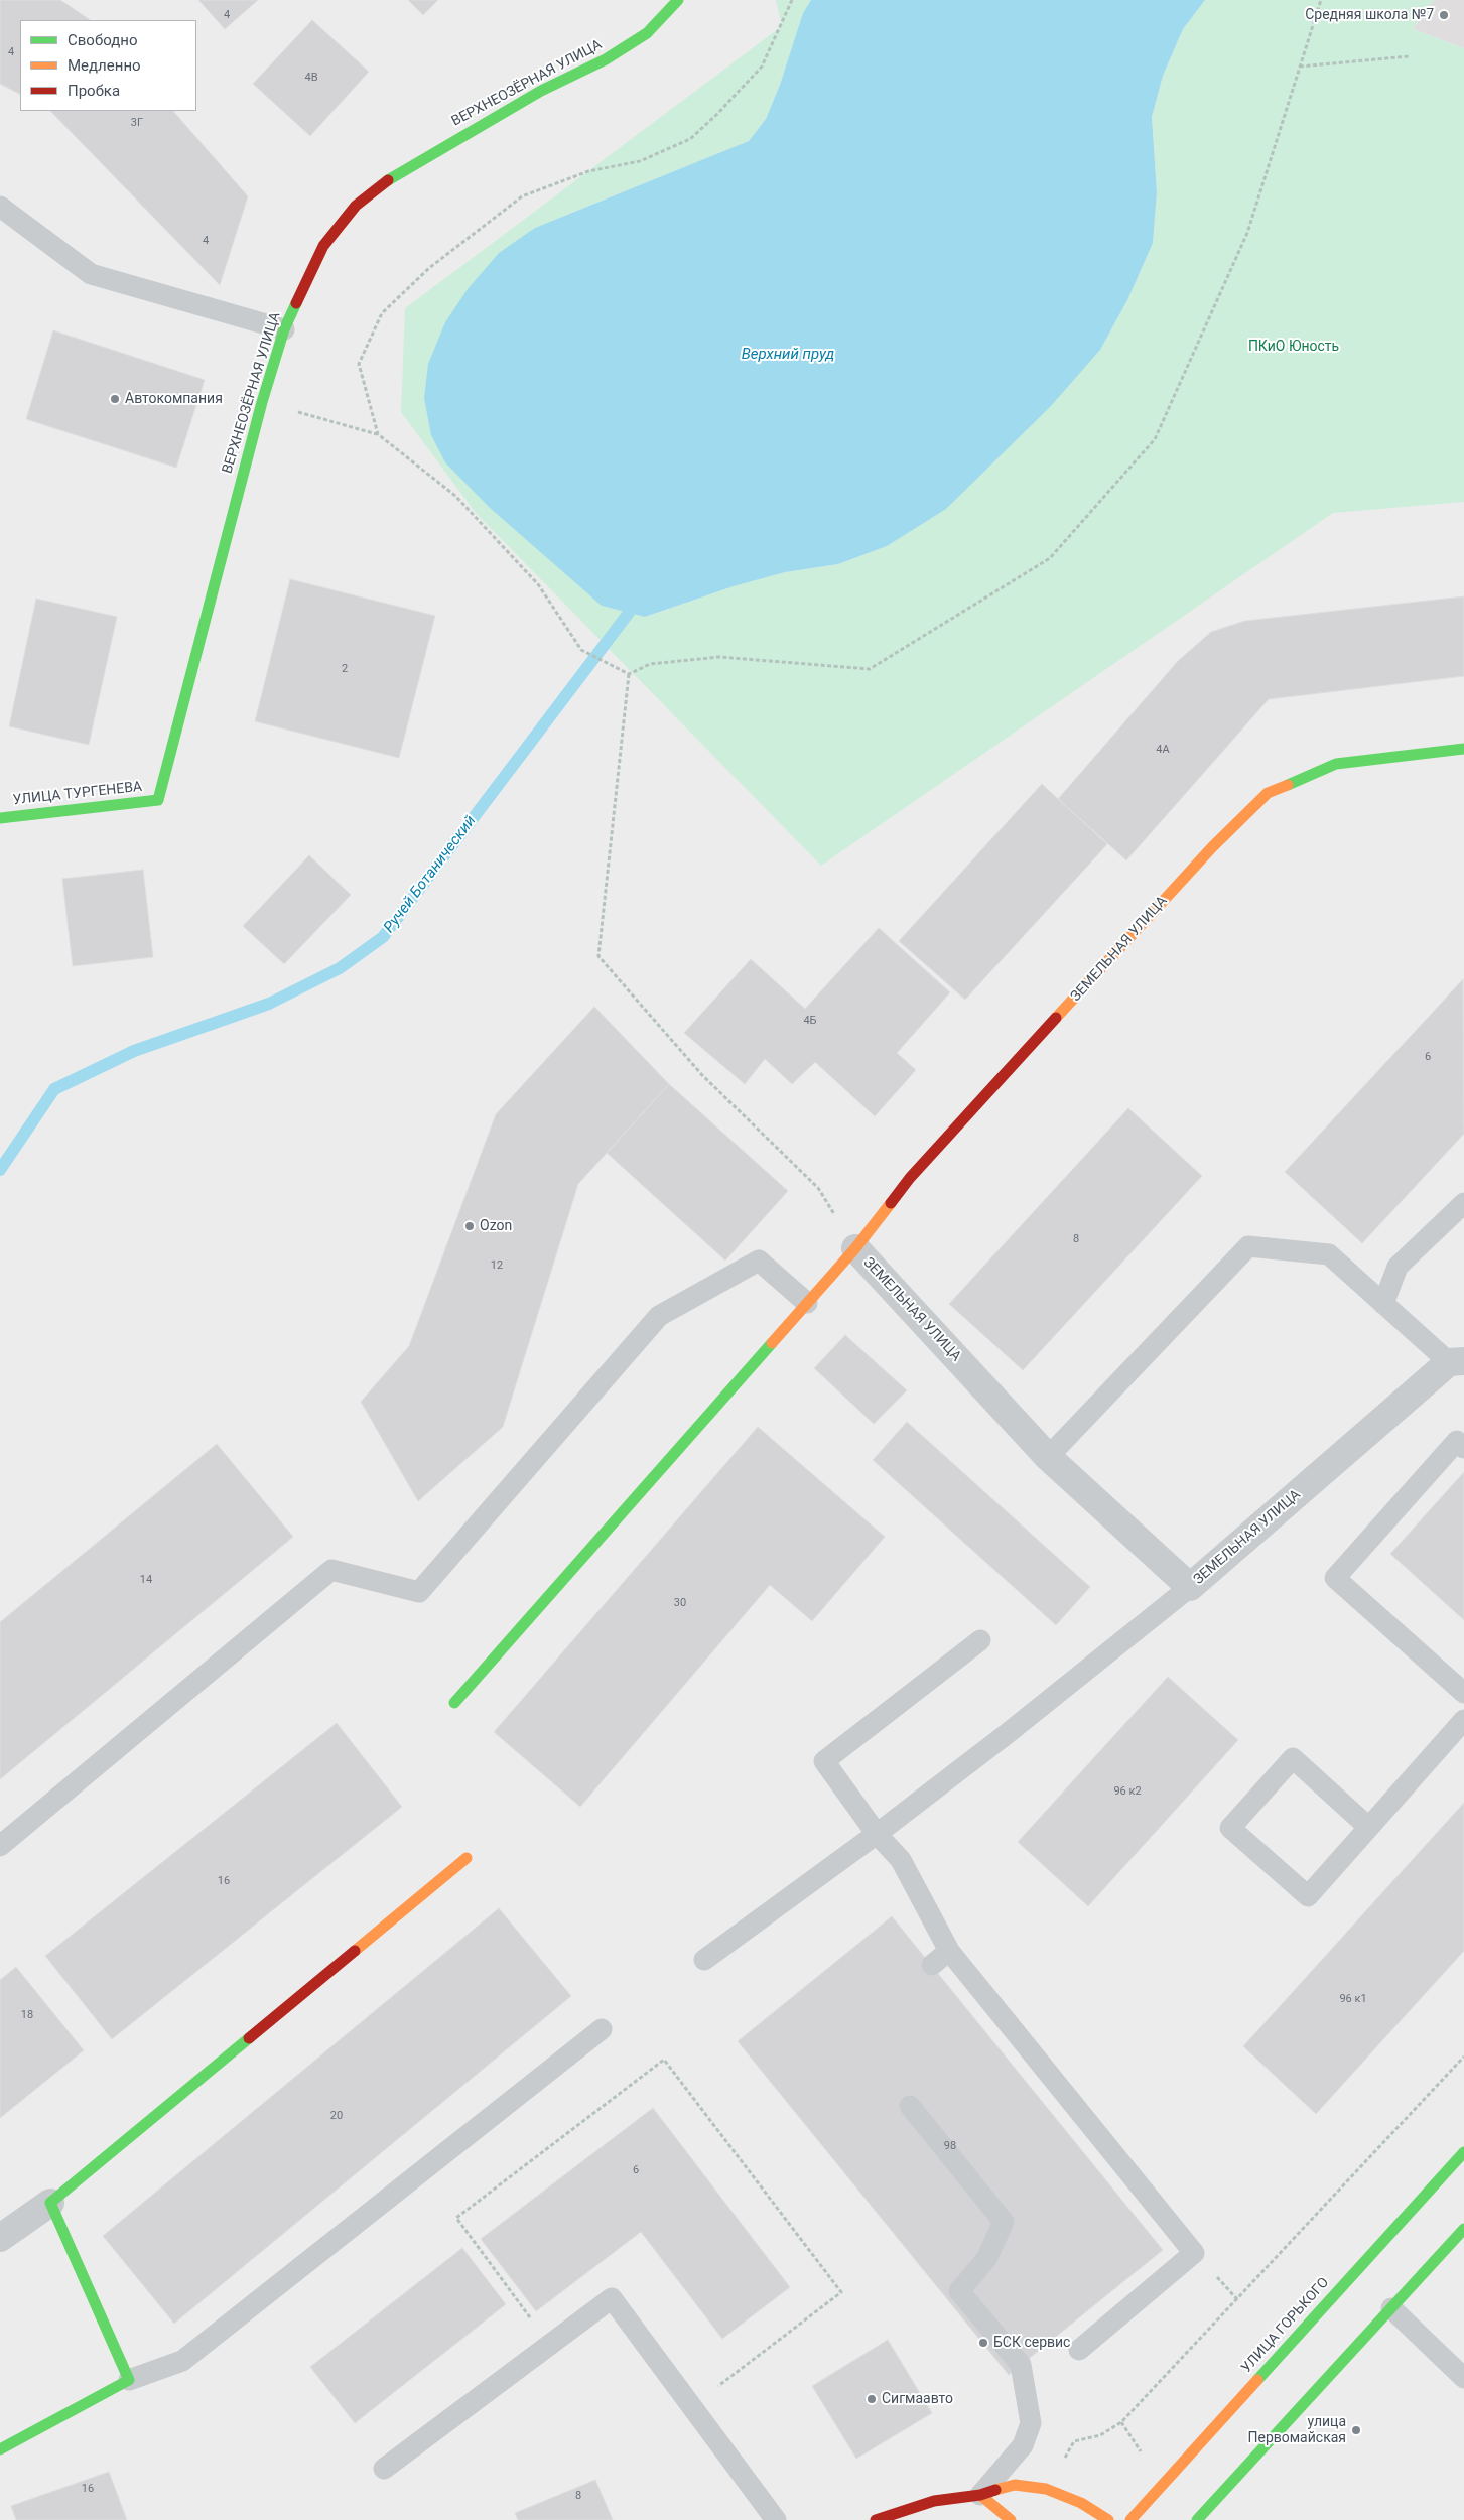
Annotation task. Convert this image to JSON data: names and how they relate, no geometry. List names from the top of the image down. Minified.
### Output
{"streets":{"street":["ВЕРХНЕОЗЁРНАЯ УЛИЦА","УЛИЦА ТУРГЕНЕВА","ЗЕМЕЛЬНАЯ УЛИЦА","УЛИЦА ГОРЬКОГО"]},"crossings":[["ВЕРХНЕОЗЁРНАЯ УЛИЦА","УЛИЦА ТУРГЕНЕВА"]],"water":["Верхний пруд","Ручей Ботанический"],"parks":["ПКиО Юность"],"places":["Средняя школа №7","Автокомпания","Ozon","БСК сервис","Сигмаавто","улица Первомайская"],"house_numbers":["4","4","4В","3Г","4","2","4А","4Б","6","8","12","14","30","96 к2","16","96 к1","18","20","98","6","16","8"],"legend":["Свободно","Медленно","Пробка"]}
